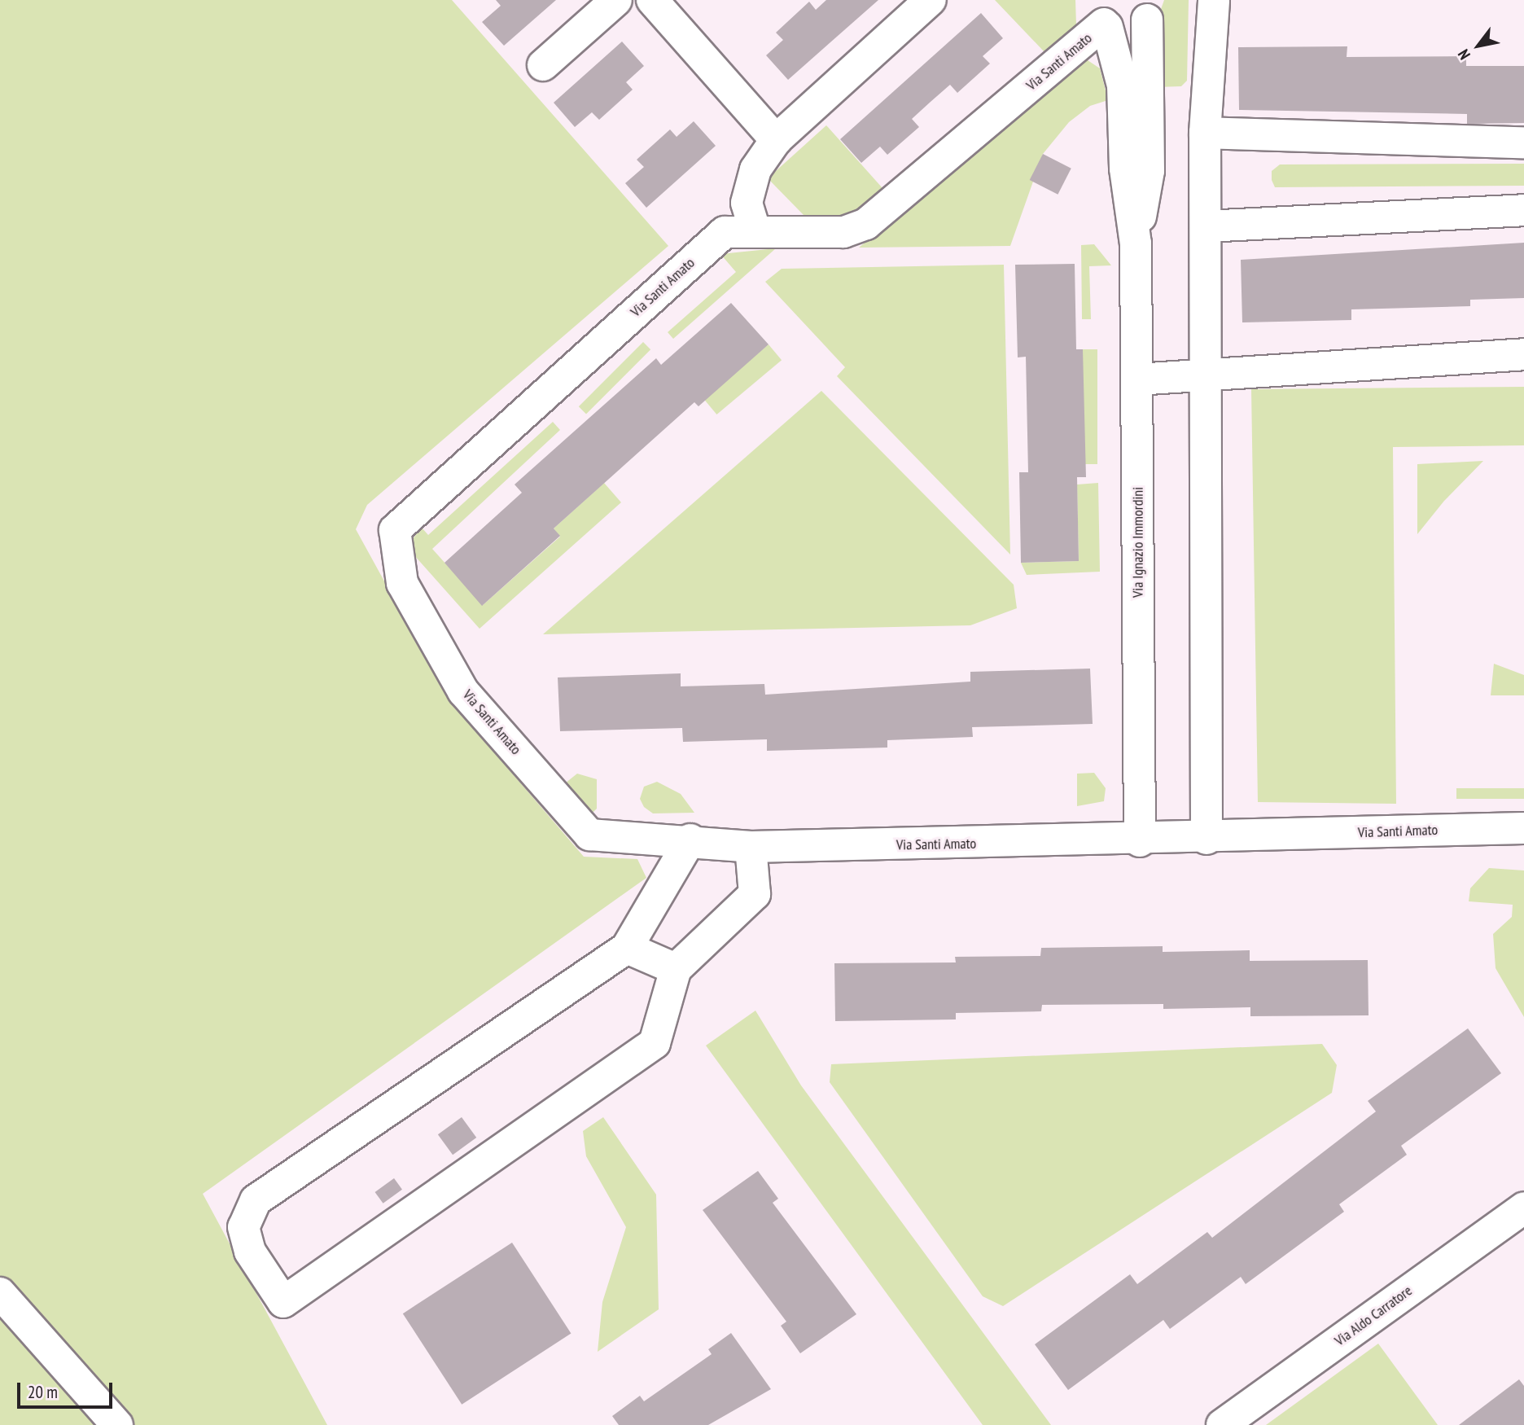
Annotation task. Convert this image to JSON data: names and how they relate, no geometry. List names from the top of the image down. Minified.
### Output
{"streets":{"street":["Via Santi Amato","Via Ignazio Immordini","Via Aldo Carratore"]},"crossings":[["Via Santi Amato","Via Ignazio Immordini"]],"scale_bar":"20 m","north":"bottom left"}
